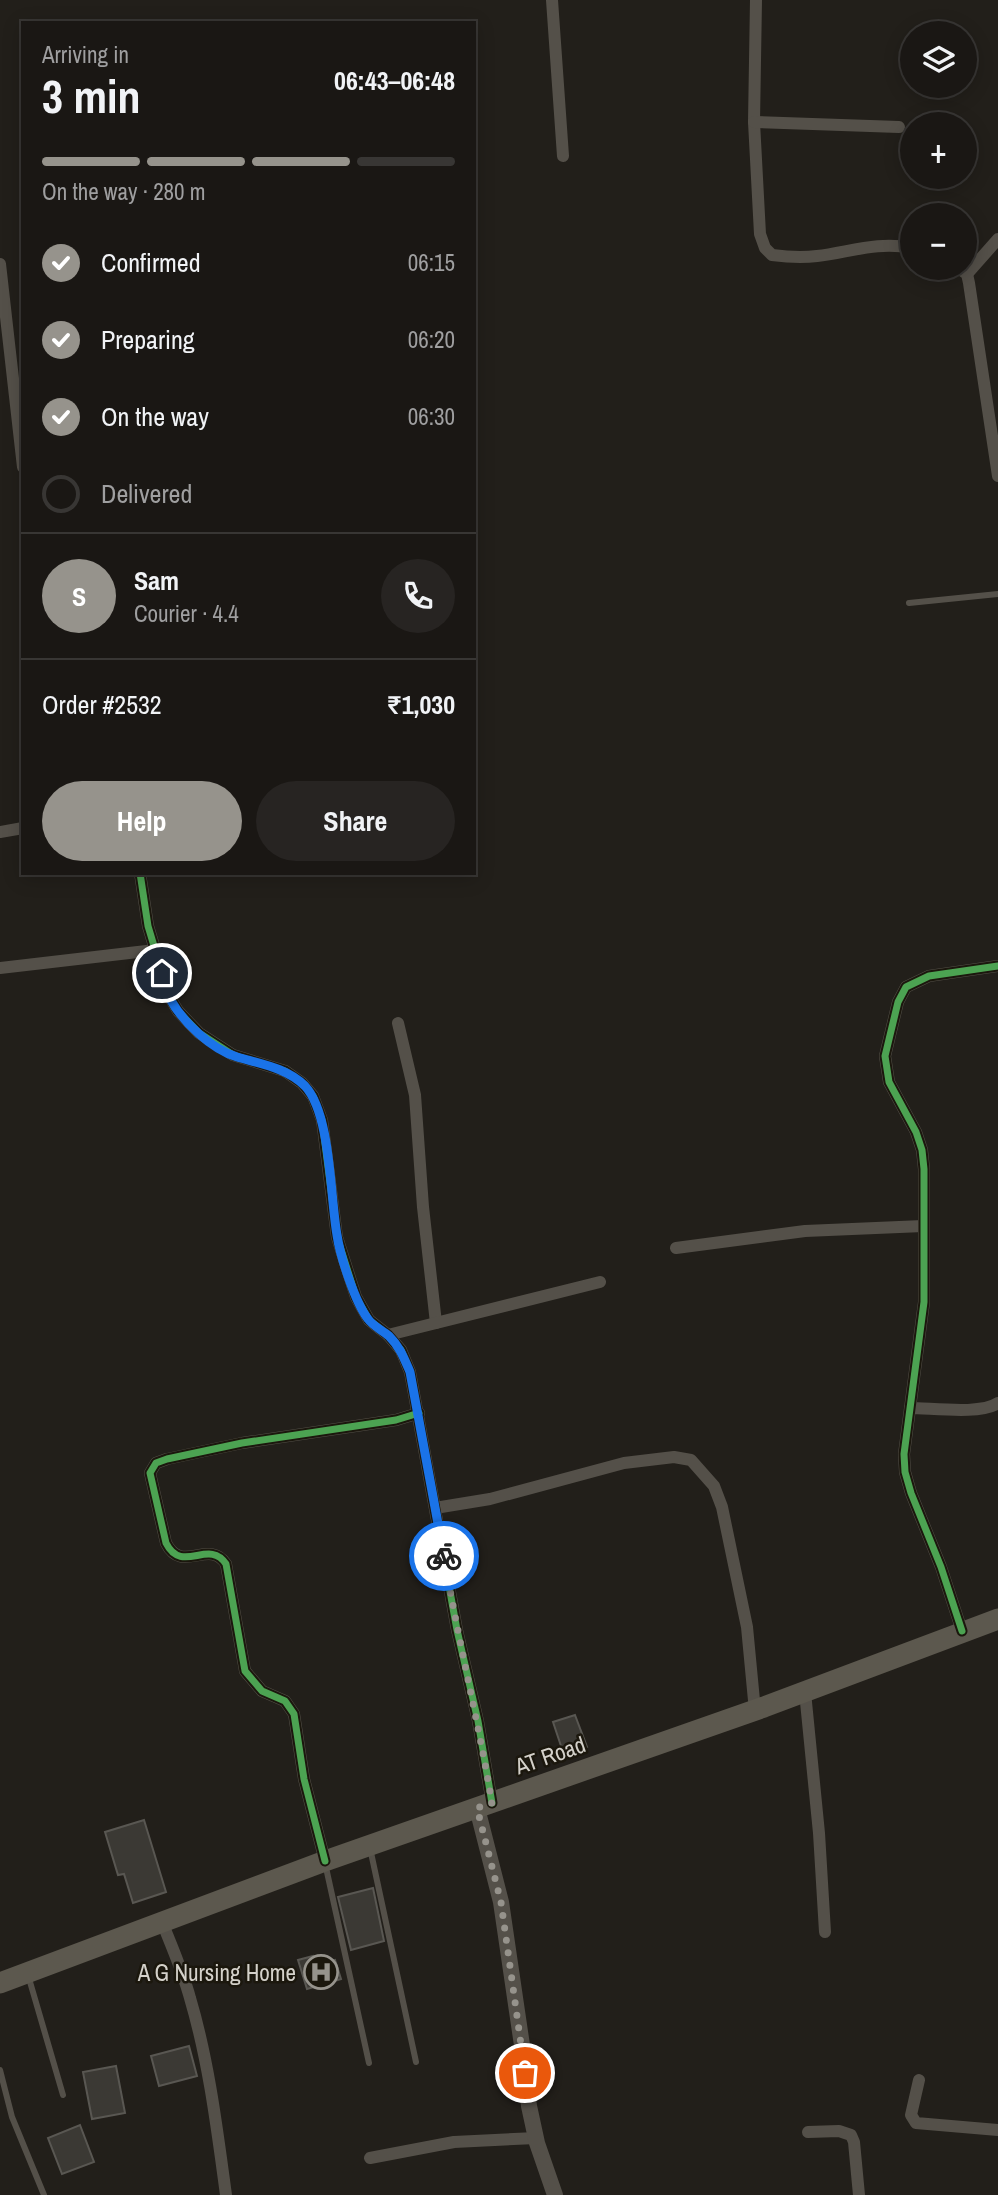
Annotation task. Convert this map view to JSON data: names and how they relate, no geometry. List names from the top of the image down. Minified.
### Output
{"streets":{"highway":["AT Road"]},"places":{"hospital":["A G Nursing Home"]},"page":{"map_buttons":["+","−"],"heading":["3 min","Arriving in","06:43–06:48"],"panel":["Sam","Courier · 4.4","Order #2532","₹1,030"],"bar":"On the way · 280 m","list":[["Confirmed","06:15"],["Preparing","06:20"],["On the way","06:30"],"Delivered"],"round":"S","buttons":["Help","Share"]}}
